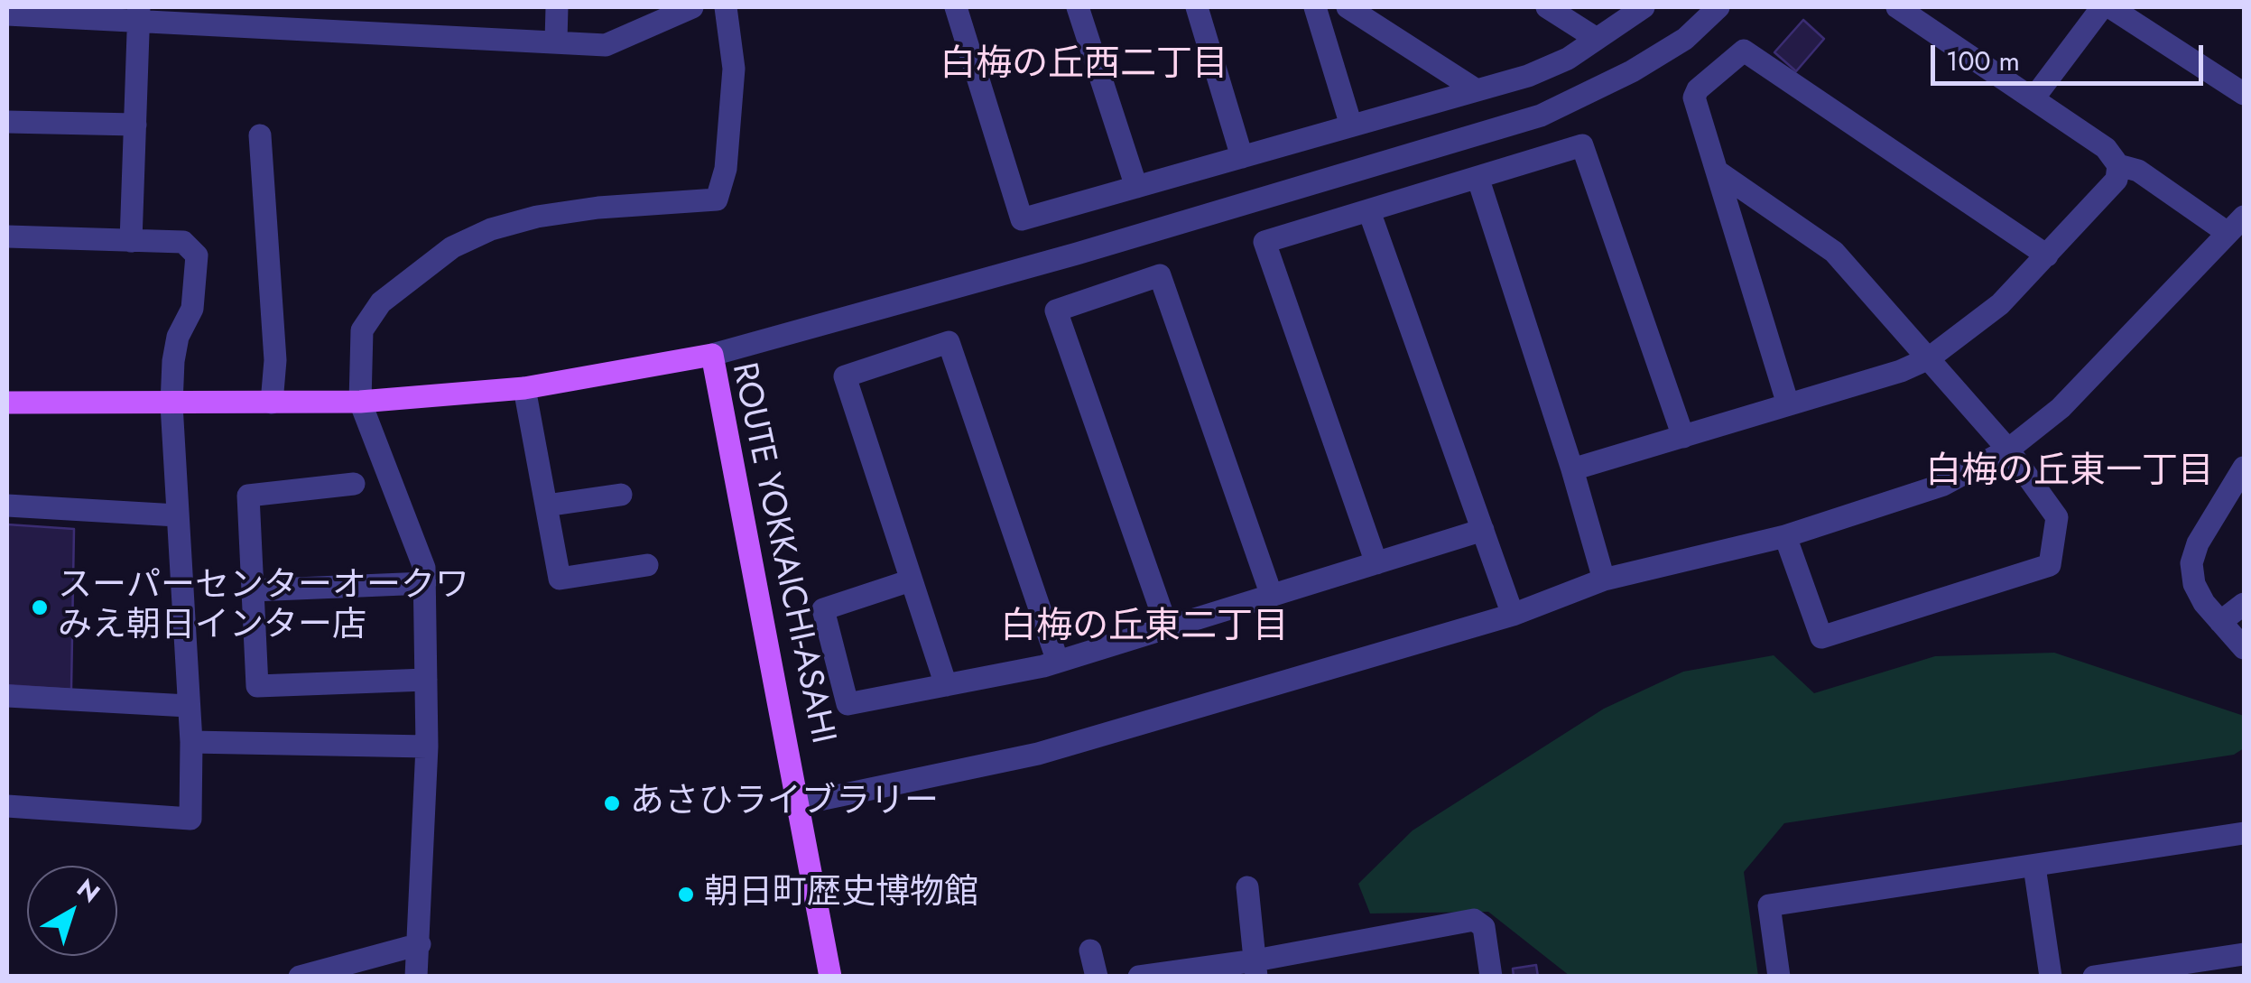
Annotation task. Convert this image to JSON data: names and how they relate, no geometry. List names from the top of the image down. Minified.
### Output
{"streets":{"main road":["ROUTE YOKKAICHI-ASAHI"]},"districts":["白梅の丘西二丁目","白梅の丘東一丁目","白梅の丘東二丁目"],"places":["スーパーセンターオークワ みえ朝日インター店","あさひライブラリー","朝日町歴史博物館"],"scale_bar":"100 m","north":"top right"}
